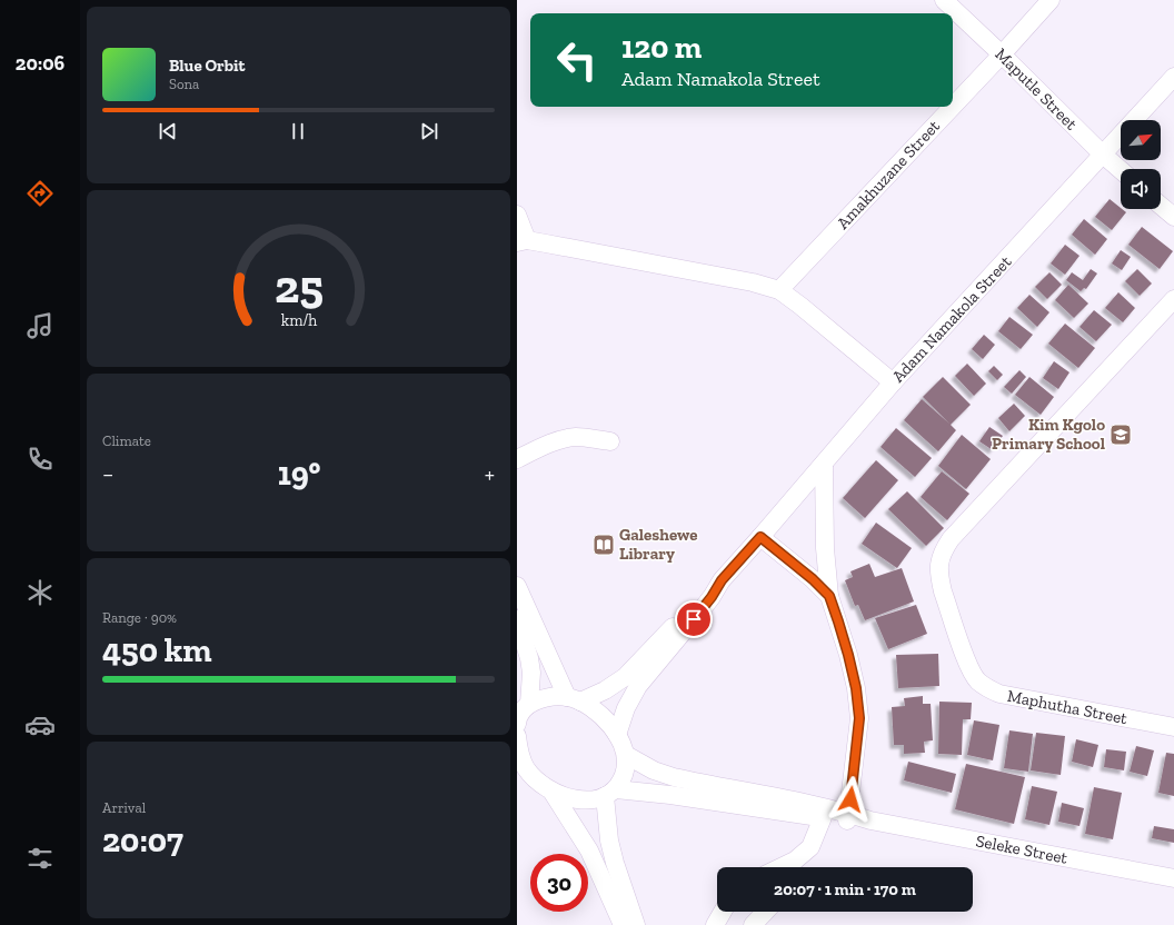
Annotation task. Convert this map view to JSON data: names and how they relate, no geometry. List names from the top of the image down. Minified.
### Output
{"streets":{"street":["Maputle Street","Amakhuzane Street","Adam Namakola Street","Maphutha Street","Seleke Street"]},"crossings":[["Maputle Street","Amakhuzane Street"],["Maputle Street","Adam Namakola Street"]],"places":{"school or university":["Kim Kgolo Primary School"],"library":["Galeshewe Library"]},"north":"top right","page":{"tabs":"20:06","turn":["120 m","Adam Namakola Street"],"song":["Blue Orbit","Sona"],"tile":["Climate",["Range · 90%","450 km"],["Arrival","20:07"]],"heat":["−","19°","+"],"limit":"30","trip":"20:07 · 1 min · 170 m","gauge":["25","km/h"]}}
